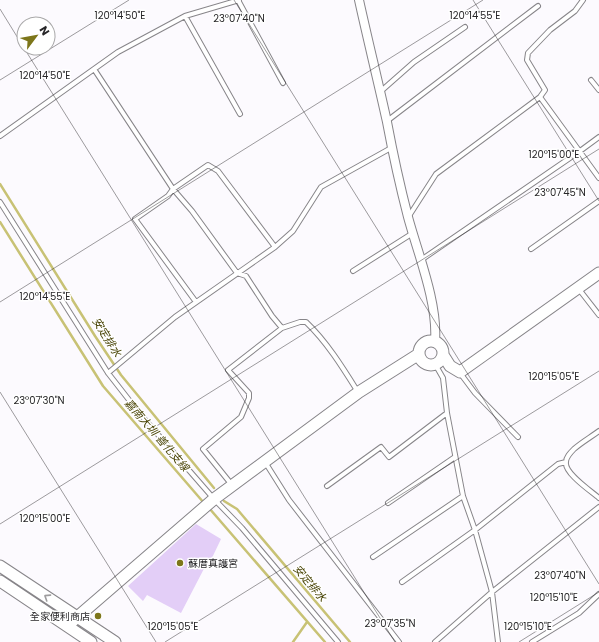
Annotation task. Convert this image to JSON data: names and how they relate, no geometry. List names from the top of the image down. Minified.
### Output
{"water":["安定排水","嘉南大圳 善化支線"],"places":["蘇厝真護宮","全家便利商店"],"north":"top right","coordinates":["120°14'50\"E","120°14'55\"E","23°07'40\"N","120°15'00\"E","23°07'45\"N","120°15'05\"E","23°07'30\"N","120°15'10\"E","23°07'35\"N"]}
